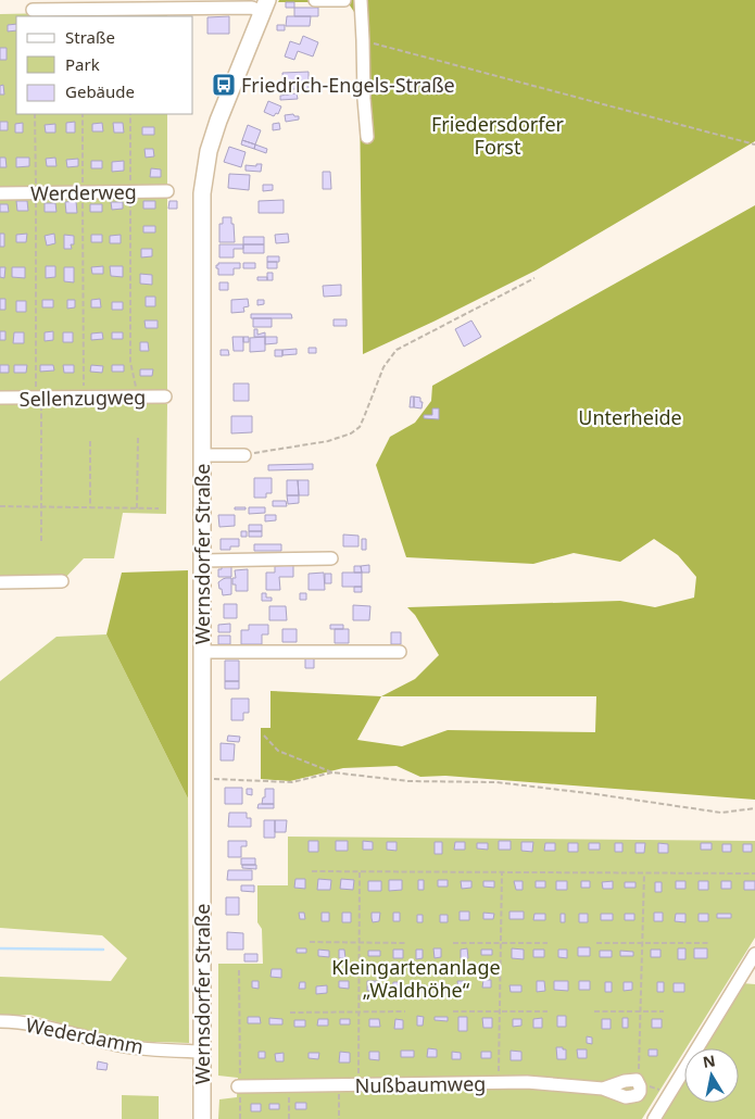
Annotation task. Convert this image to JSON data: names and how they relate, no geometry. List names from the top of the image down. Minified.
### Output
{"streets":{"main road":["Wernsdorfer Straße"],"street":["Werderweg","Sellenzugweg","Wederdamm","Nußbaumweg"]},"crossings":[["Wernsdorfer Straße","Wederdamm"]],"parks":["Friedersdorfer Forst","Unterheide","Kleingartenanlage „Waldhöhe“"],"places":{"bus stop":["Friedrich-Engels-Straße"]},"legend":["Straße","Park","Gebäude"],"north":"top"}
